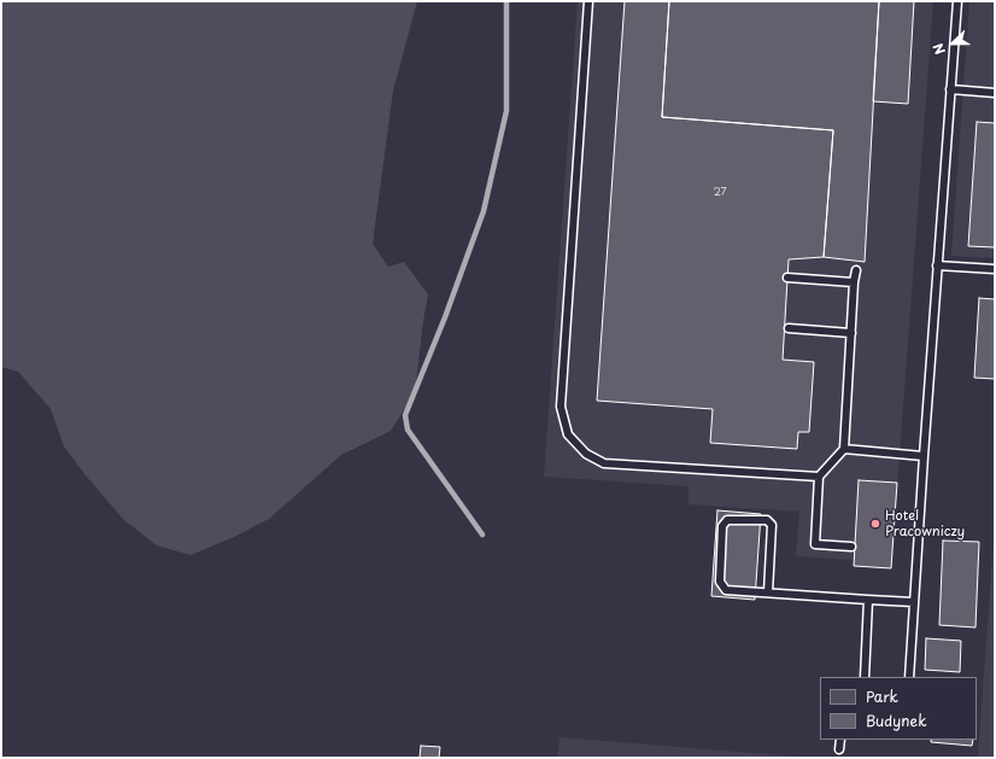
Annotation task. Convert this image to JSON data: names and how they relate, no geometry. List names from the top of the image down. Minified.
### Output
{"places":["Hotel Pracowniczy"],"house_numbers":["27"],"legend":["Park","Budynek"],"north":"left"}
